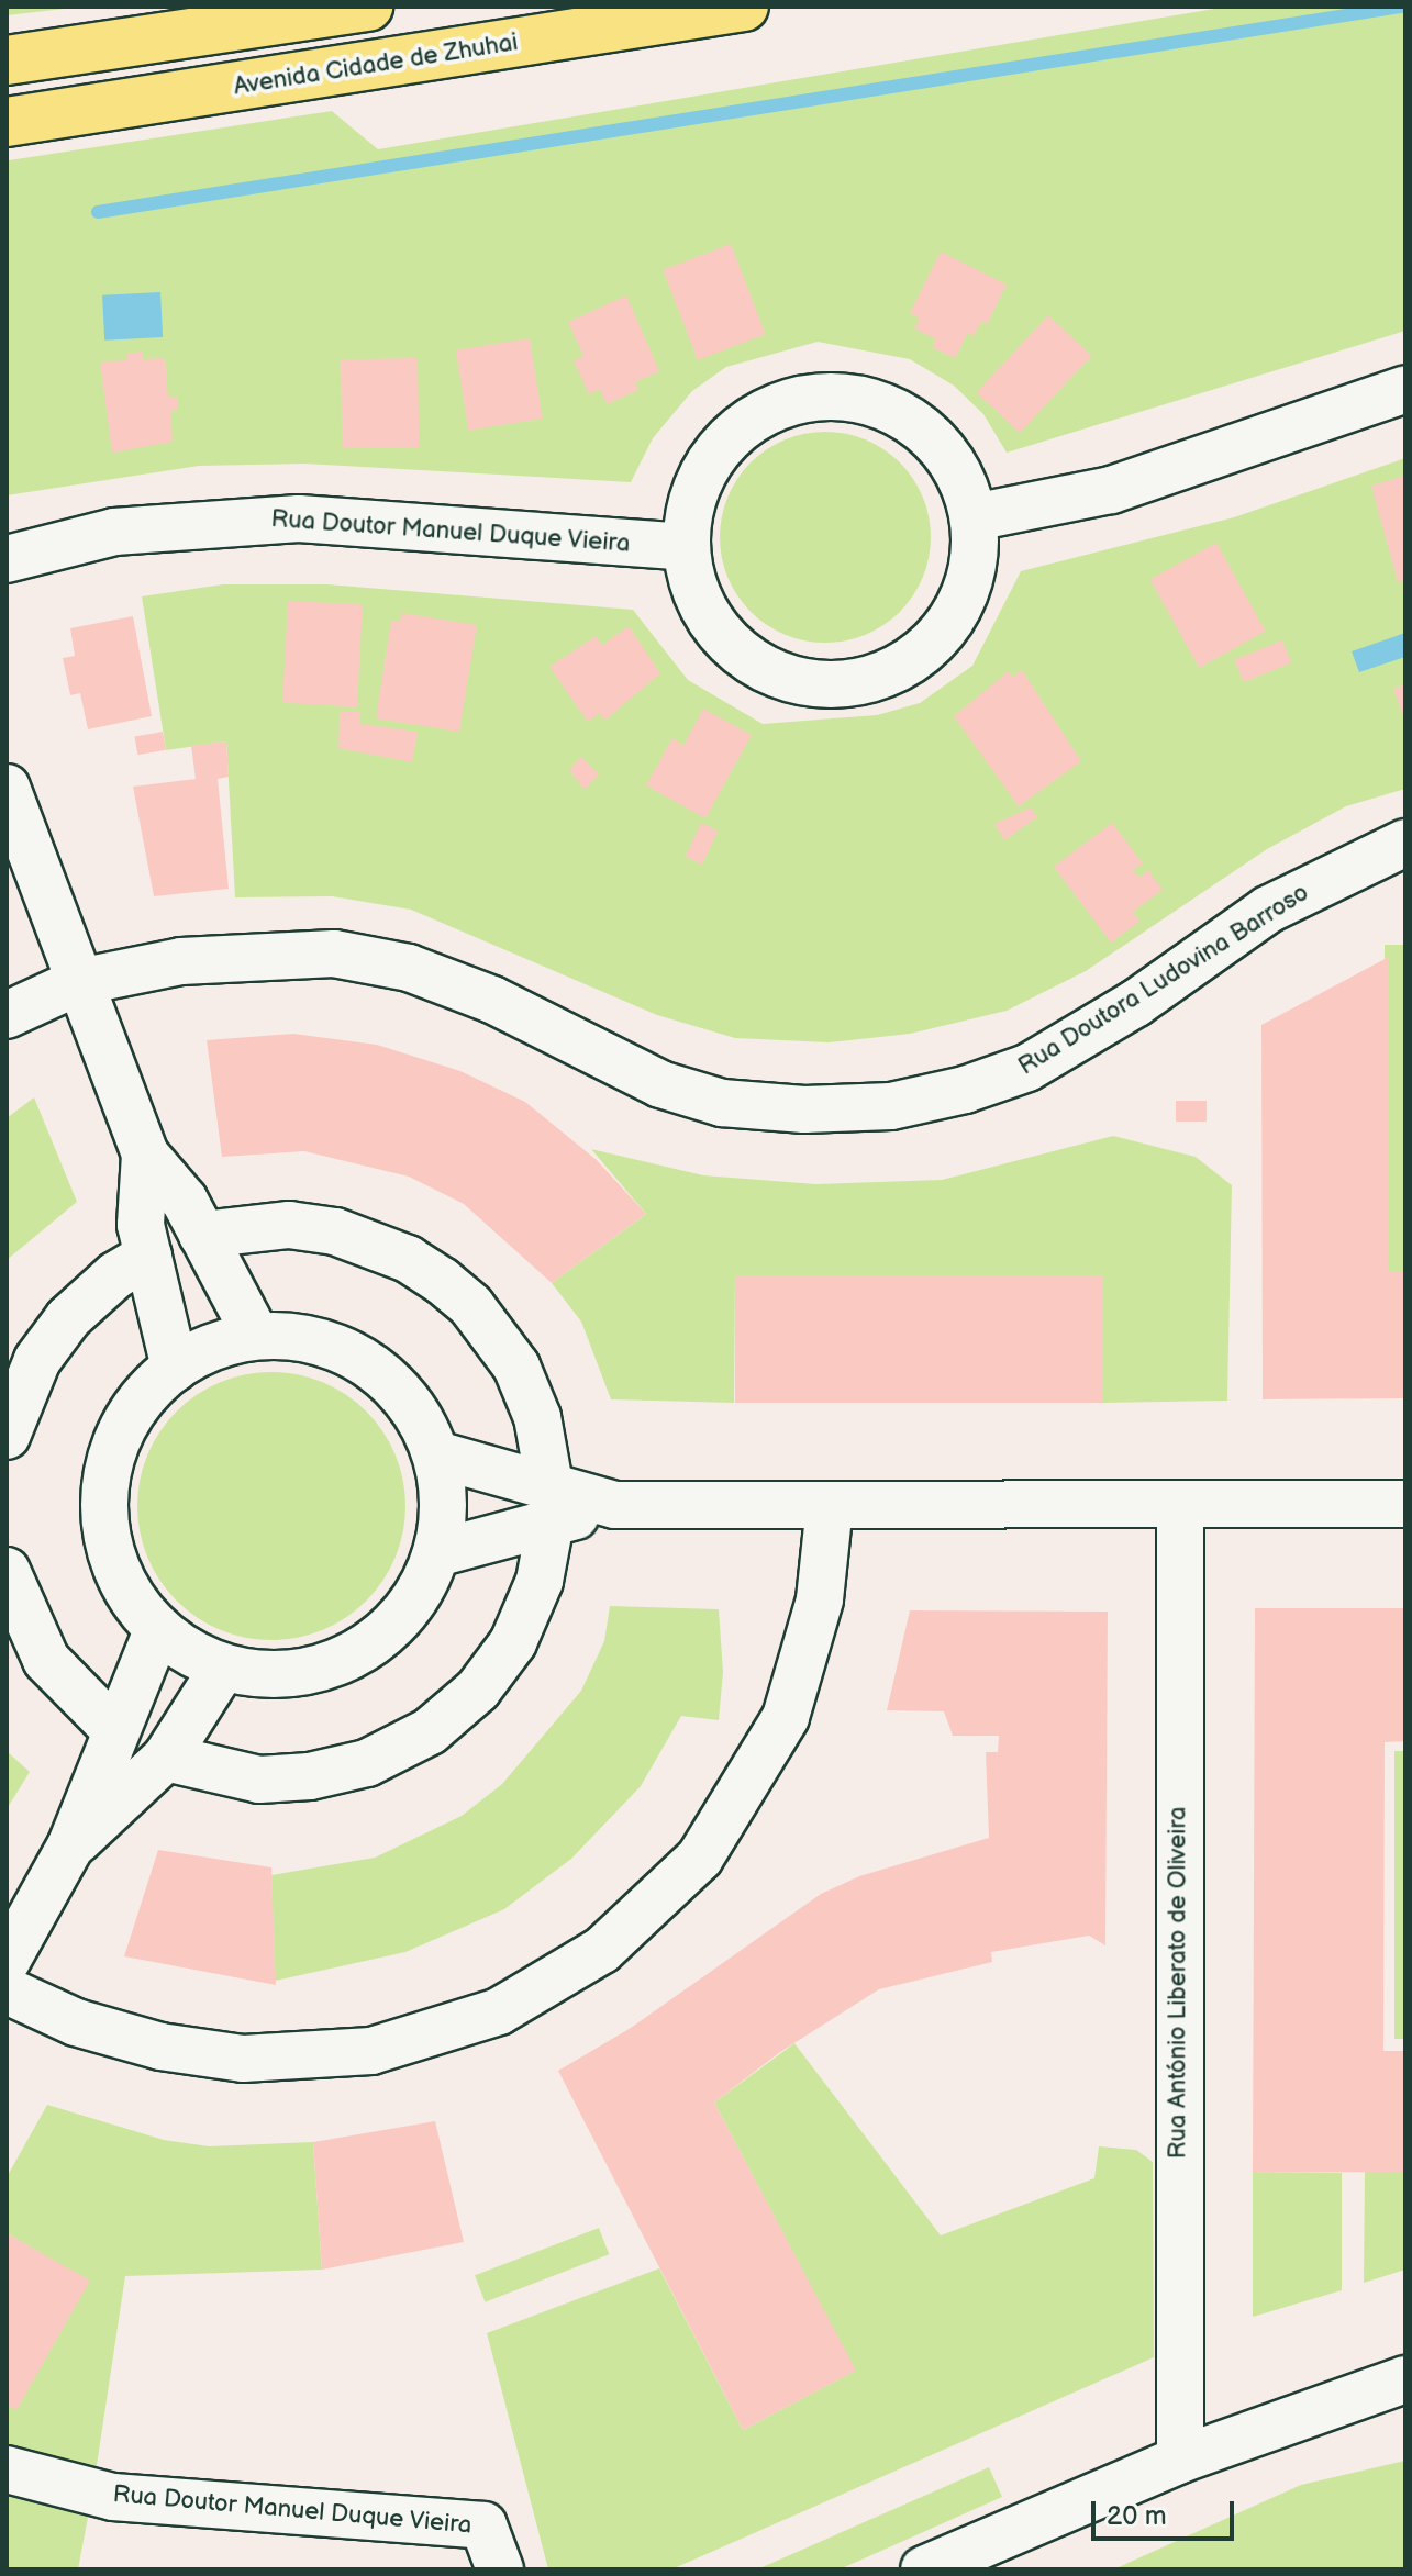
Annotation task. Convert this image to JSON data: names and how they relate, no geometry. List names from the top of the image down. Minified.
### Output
{"streets":{"main road":["Avenida Cidade de Zhuhai"],"street":["Rua Doutor Manuel Duque Vieira","Rua Doutora Ludovina Barroso","Rua António Liberato de Oliveira"]},"scale_bar":"20 m"}
